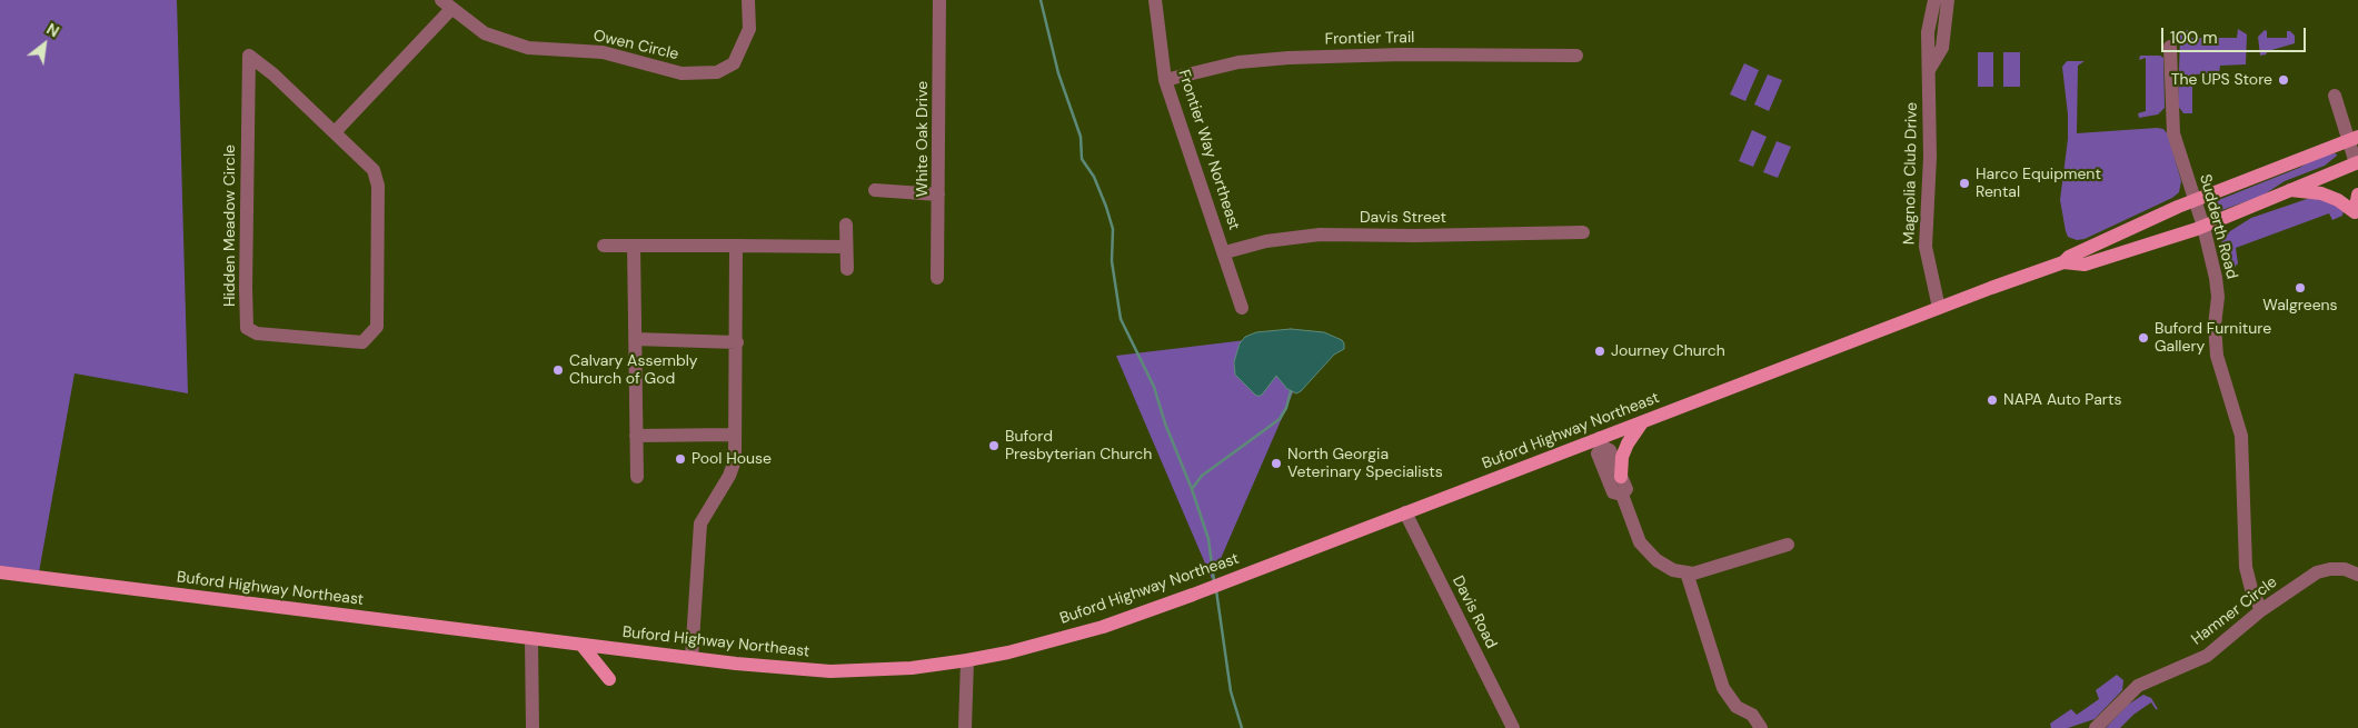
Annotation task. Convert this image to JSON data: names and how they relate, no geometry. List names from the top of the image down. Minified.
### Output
{"streets":{"main road":["Buford Highway Northeast"],"street":["Frontier Trail","Owen Circle","White Oak Drive","Frontier Way Northeast","Magnolia Club Drive","Davis Street","Hidden Meadow Circle","Sudderth Road","Hamner Circle","Davis Road"]},"crossings":[["Frontier Trail","Frontier Way Northeast"],["Frontier Way Northeast","Davis Street"],["Magnolia Club Drive","Buford Highway Northeast"],["Sudderth Road","Hamner Circle"],["Buford Highway Northeast","Davis Road"]],"places":["The UPS Store","Harco Equipment Rental","Walgreens","Buford Furniture Gallery","Journey Church","Calvary Assembly Church of God","NAPA Auto Parts","Buford Presbyterian Church","Pool House","North Georgia Veterinary Specialists"],"scale_bar":"100 m","north":"top right"}
